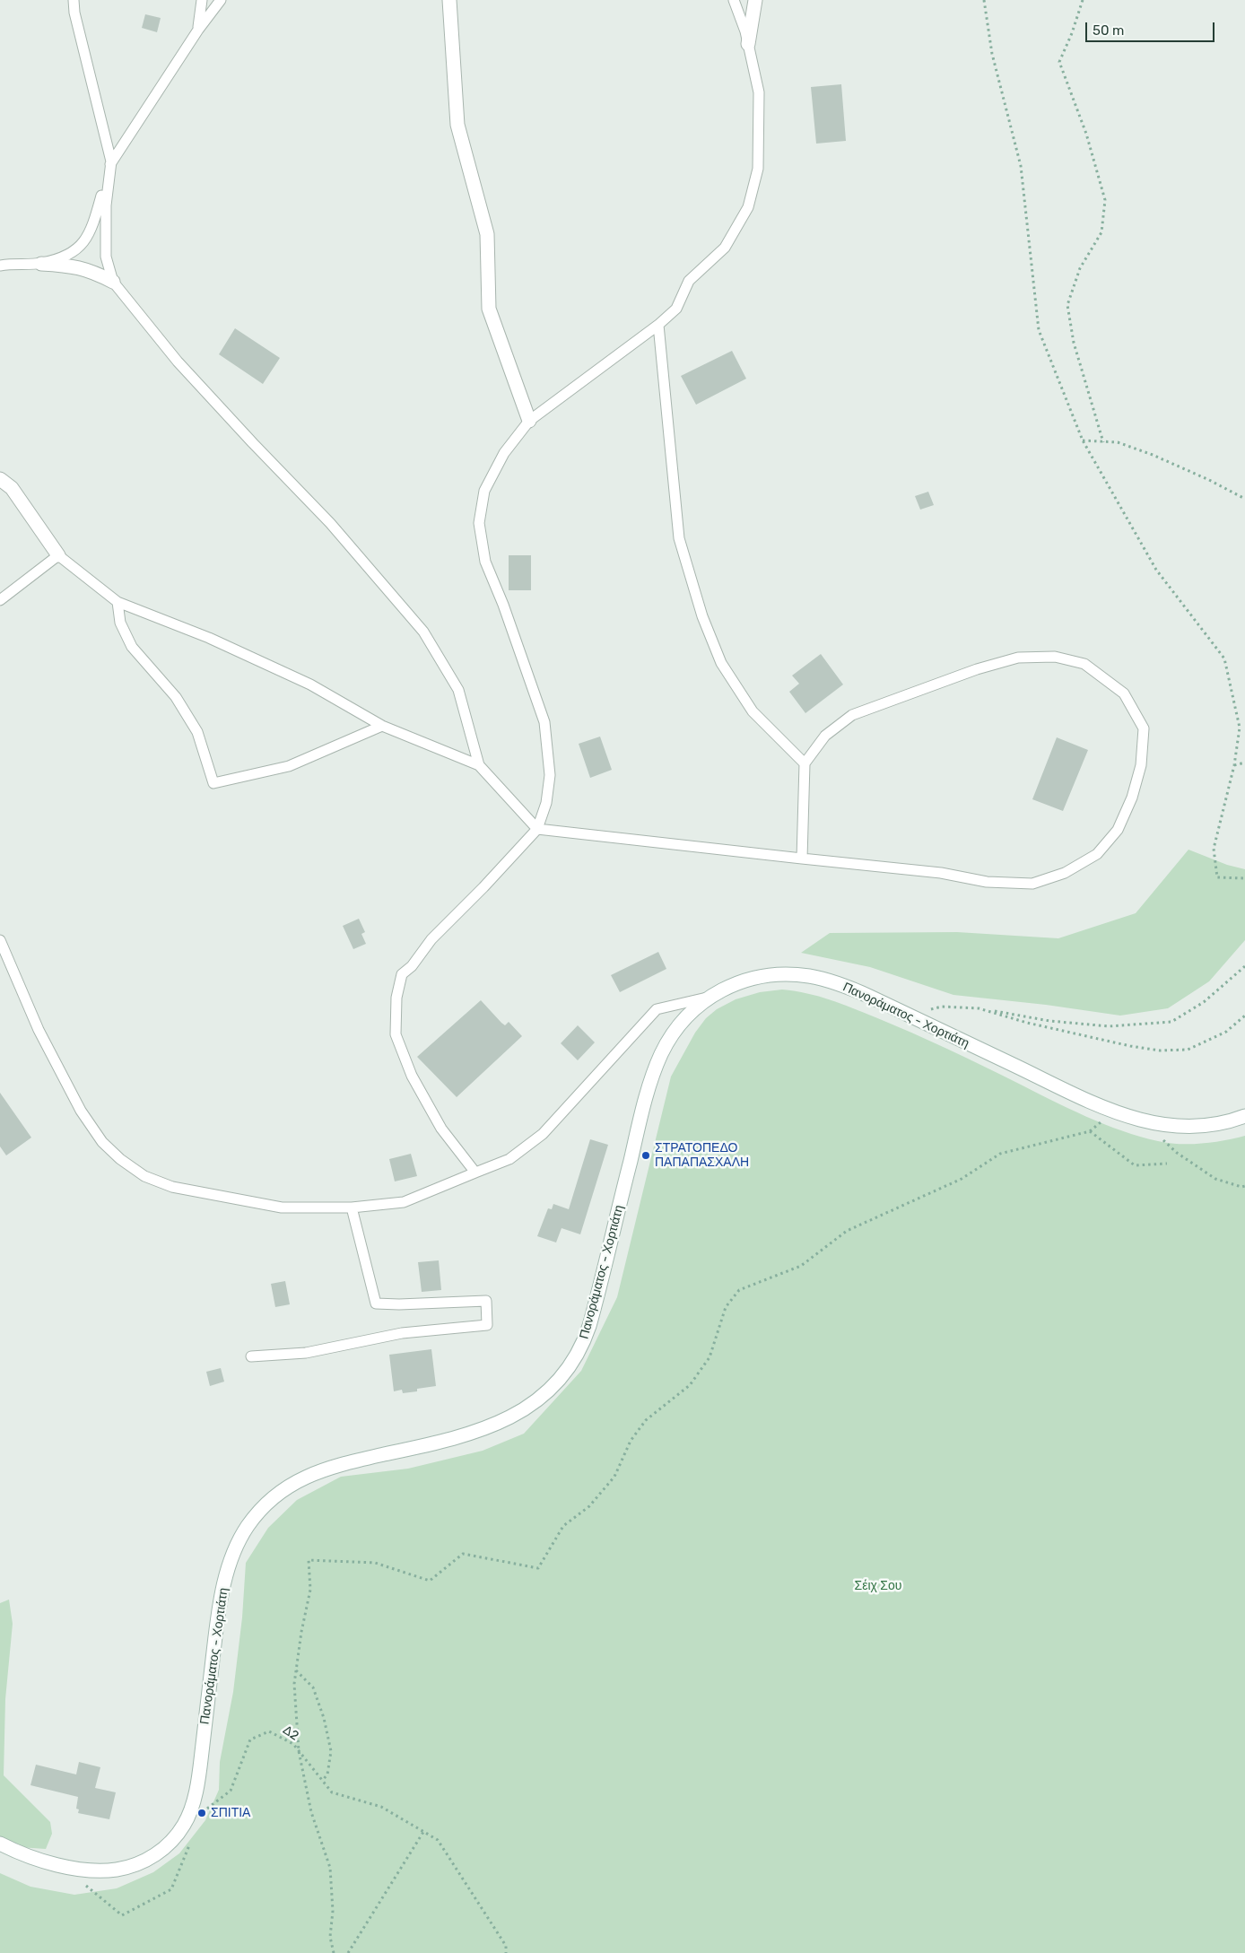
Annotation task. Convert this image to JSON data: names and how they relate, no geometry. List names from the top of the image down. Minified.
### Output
{"streets":{"main road":["Πανοράματος - Χορτιάτη"],"path":["Δ2"]},"parks":["Σέιχ Σου"],"places":["ΣΤΡΑΤΟΠΕΔΟ ΠΑΠΑΠΑΣΧΑΛΗ","ΣΠΙΤΙΑ"],"scale_bar":"50 m"}
